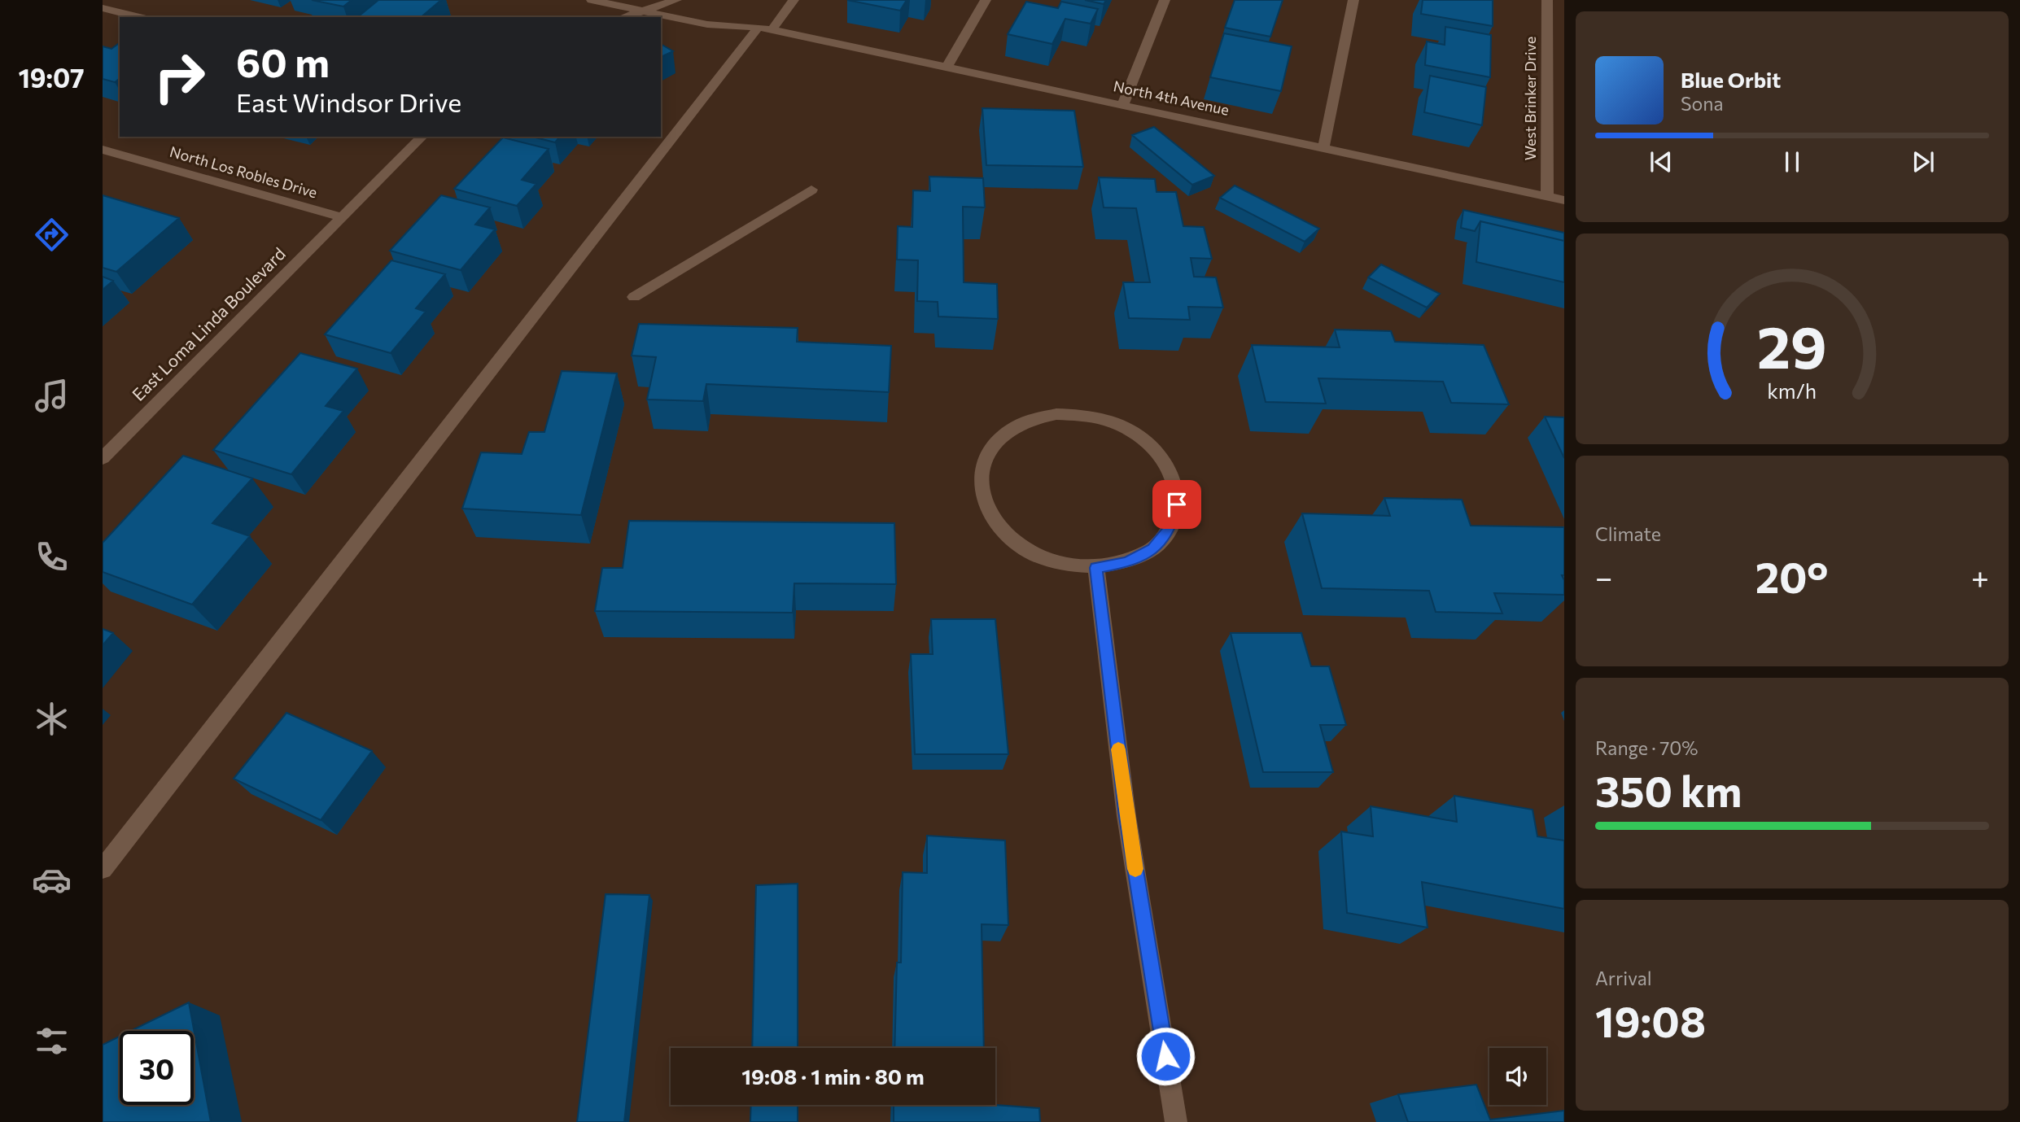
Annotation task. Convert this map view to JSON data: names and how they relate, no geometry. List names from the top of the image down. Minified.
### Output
{"streets":{"street":["North 4th Avenue","West Brinker Drive","North Los Robles Drive","East Loma Linda Boulevard"]},"crossings":[["North 4th Avenue","West Brinker Drive"],["North Los Robles Drive","East Loma Linda Boulevard"]],"page":{"tabs":"19:07","turn":["60 m","East Windsor Drive"],"song":["Blue Orbit","Sona"],"tile":["Climate",["Range · 70%","350 km"],["Arrival","19:08"]],"heat":["−","20°","+"],"limit":"30","trip":"19:08 · 1 min · 80 m","gauge":["29","km/h"]}}
